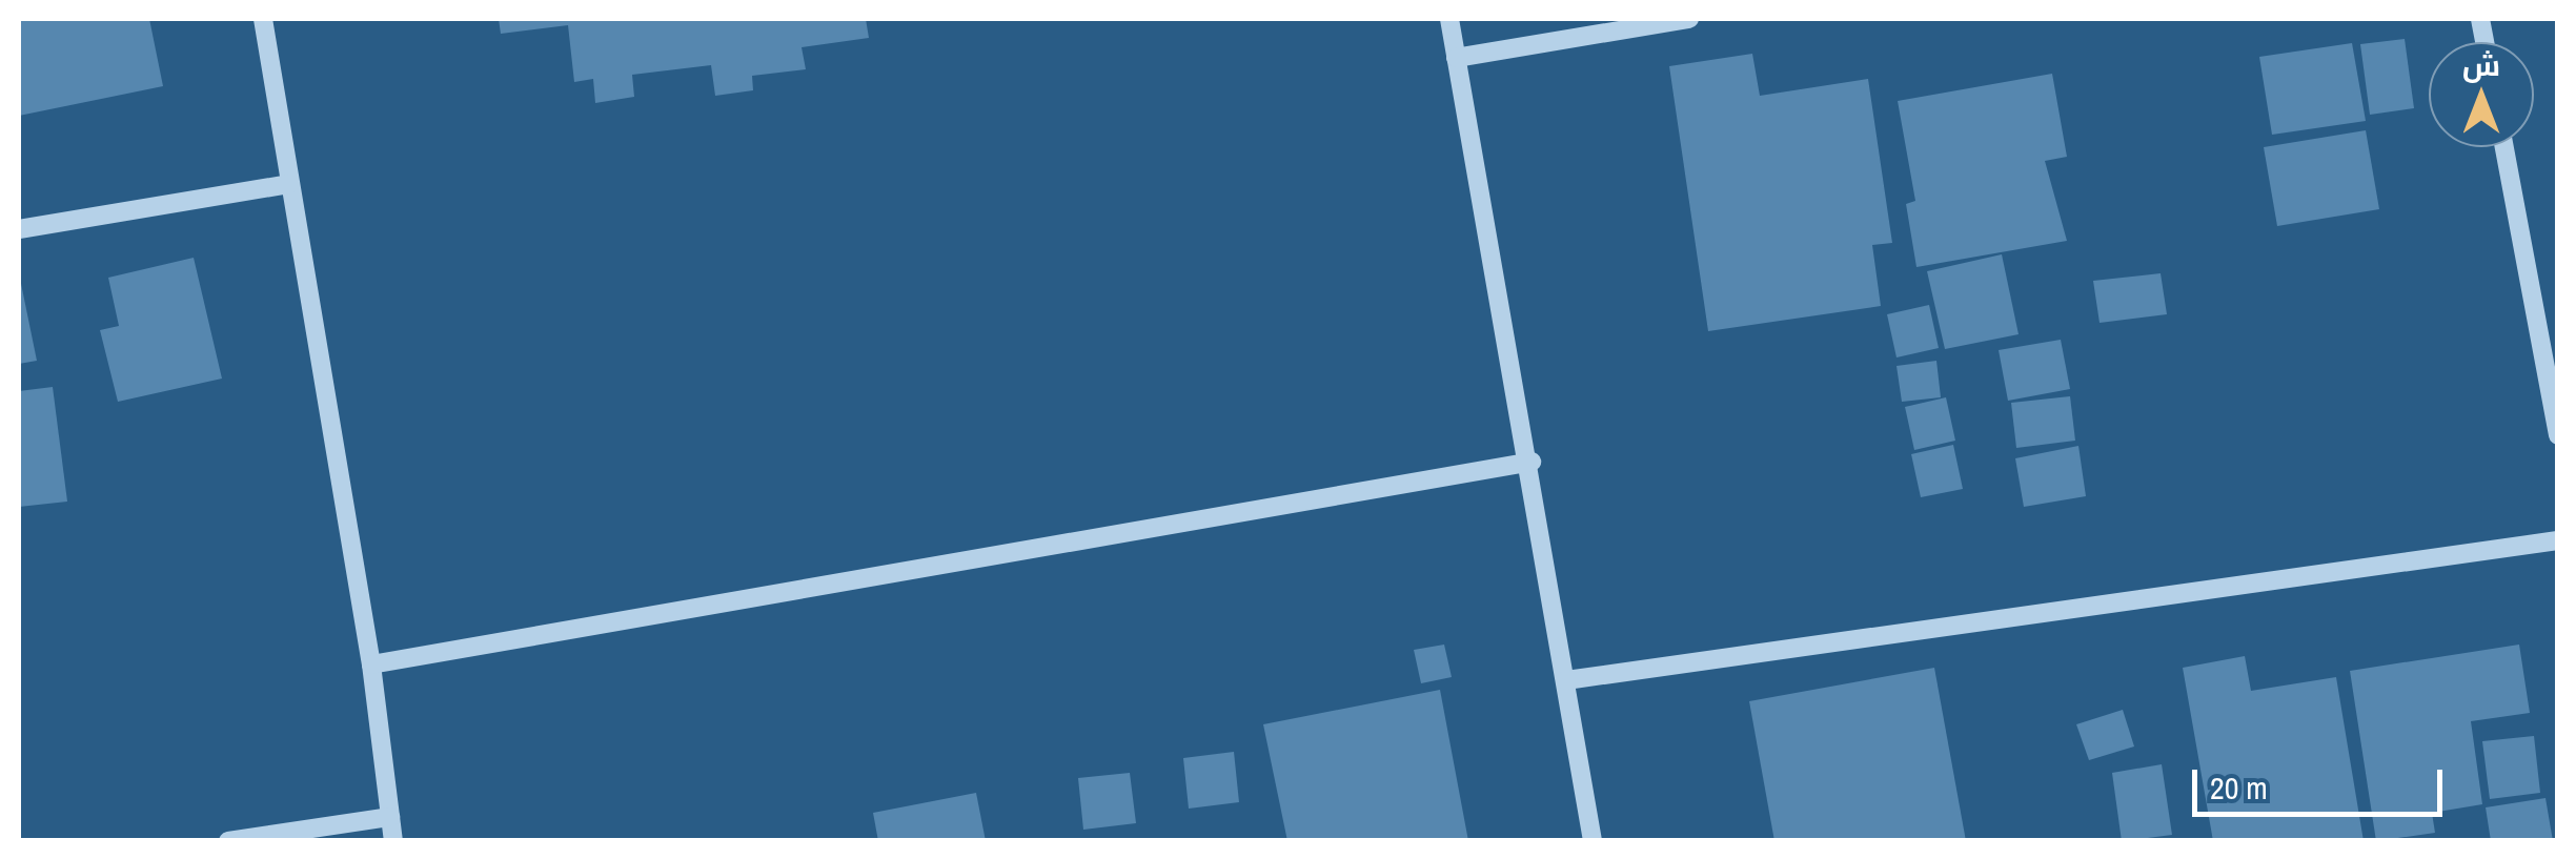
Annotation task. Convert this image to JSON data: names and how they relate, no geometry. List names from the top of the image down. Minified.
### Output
{"scale_bar":"20 m","north":"top"}
